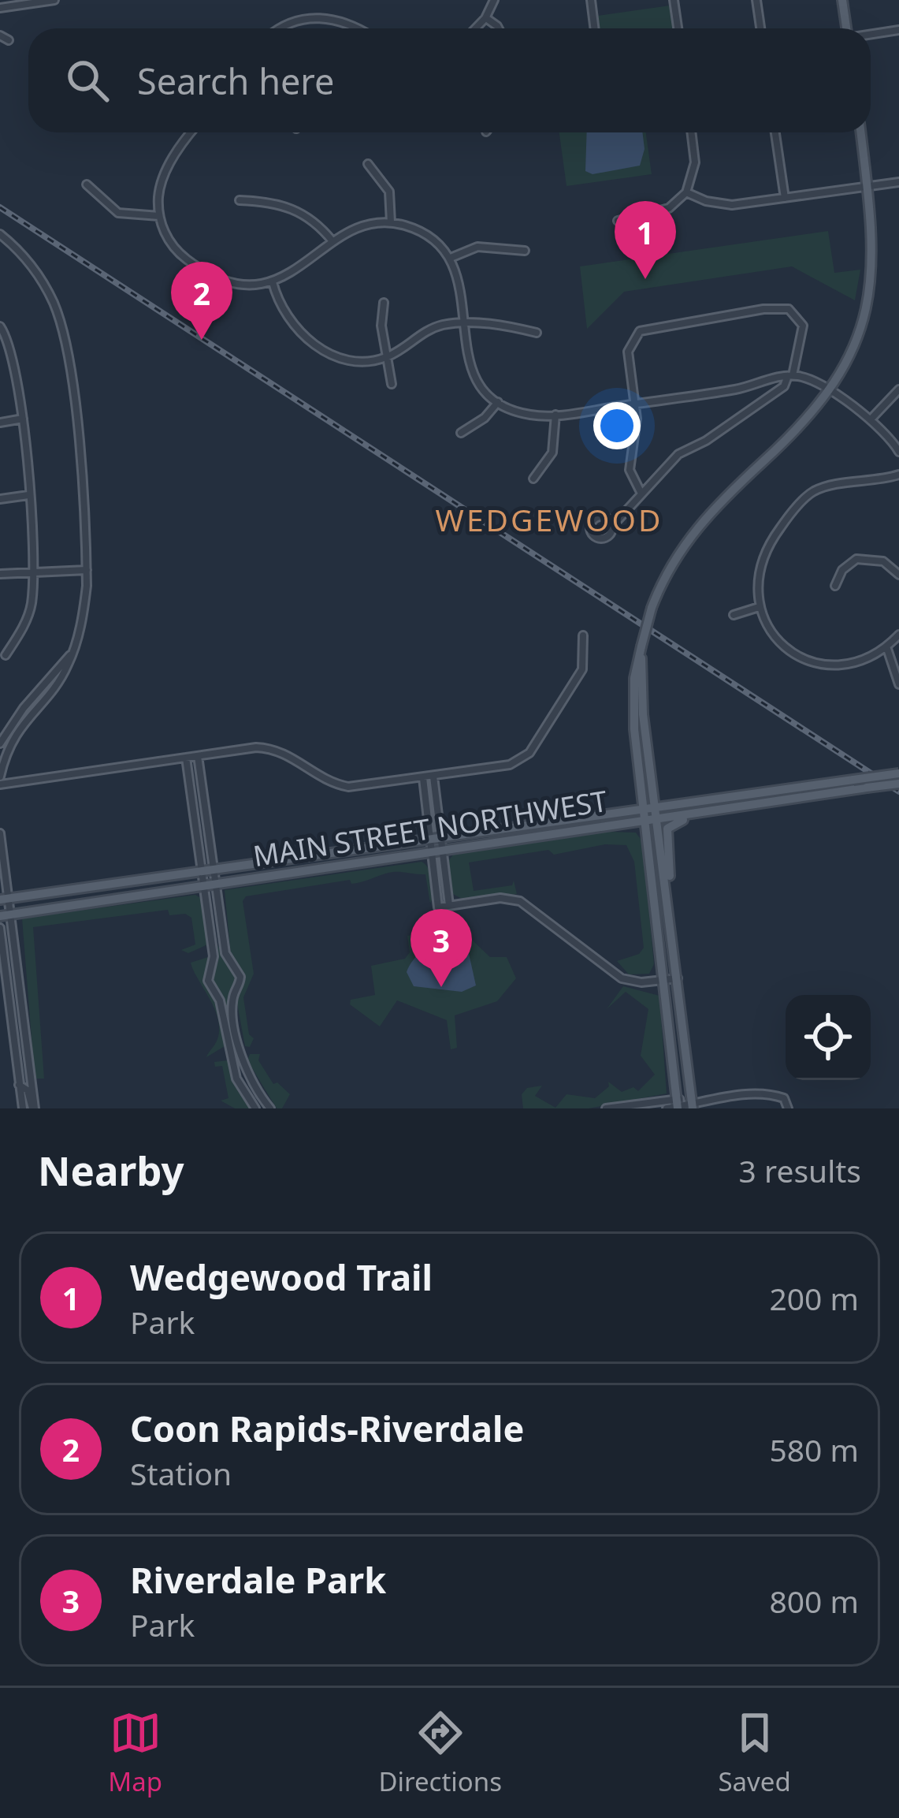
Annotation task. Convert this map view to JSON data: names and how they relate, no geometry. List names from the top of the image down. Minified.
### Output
{"streets":{"main road":["MAIN STREET NORTHWEST"]},"districts":["WEDGEWOOD"],"page":{"search":"Search here","pins":["1","2","3"],"heading":["Nearby","3 results"],"list":[{"mark":"1","name":"Wedgewood Trail","note":"Park","value":"200 m"},{"mark":"2","name":"Coon Rapids-Riverdale","note":"Station","value":"580 m"},{"mark":"3","name":"Riverdale Park","note":"Park","value":"800 m"}],"nav":["Map","Directions","Saved"]}}
